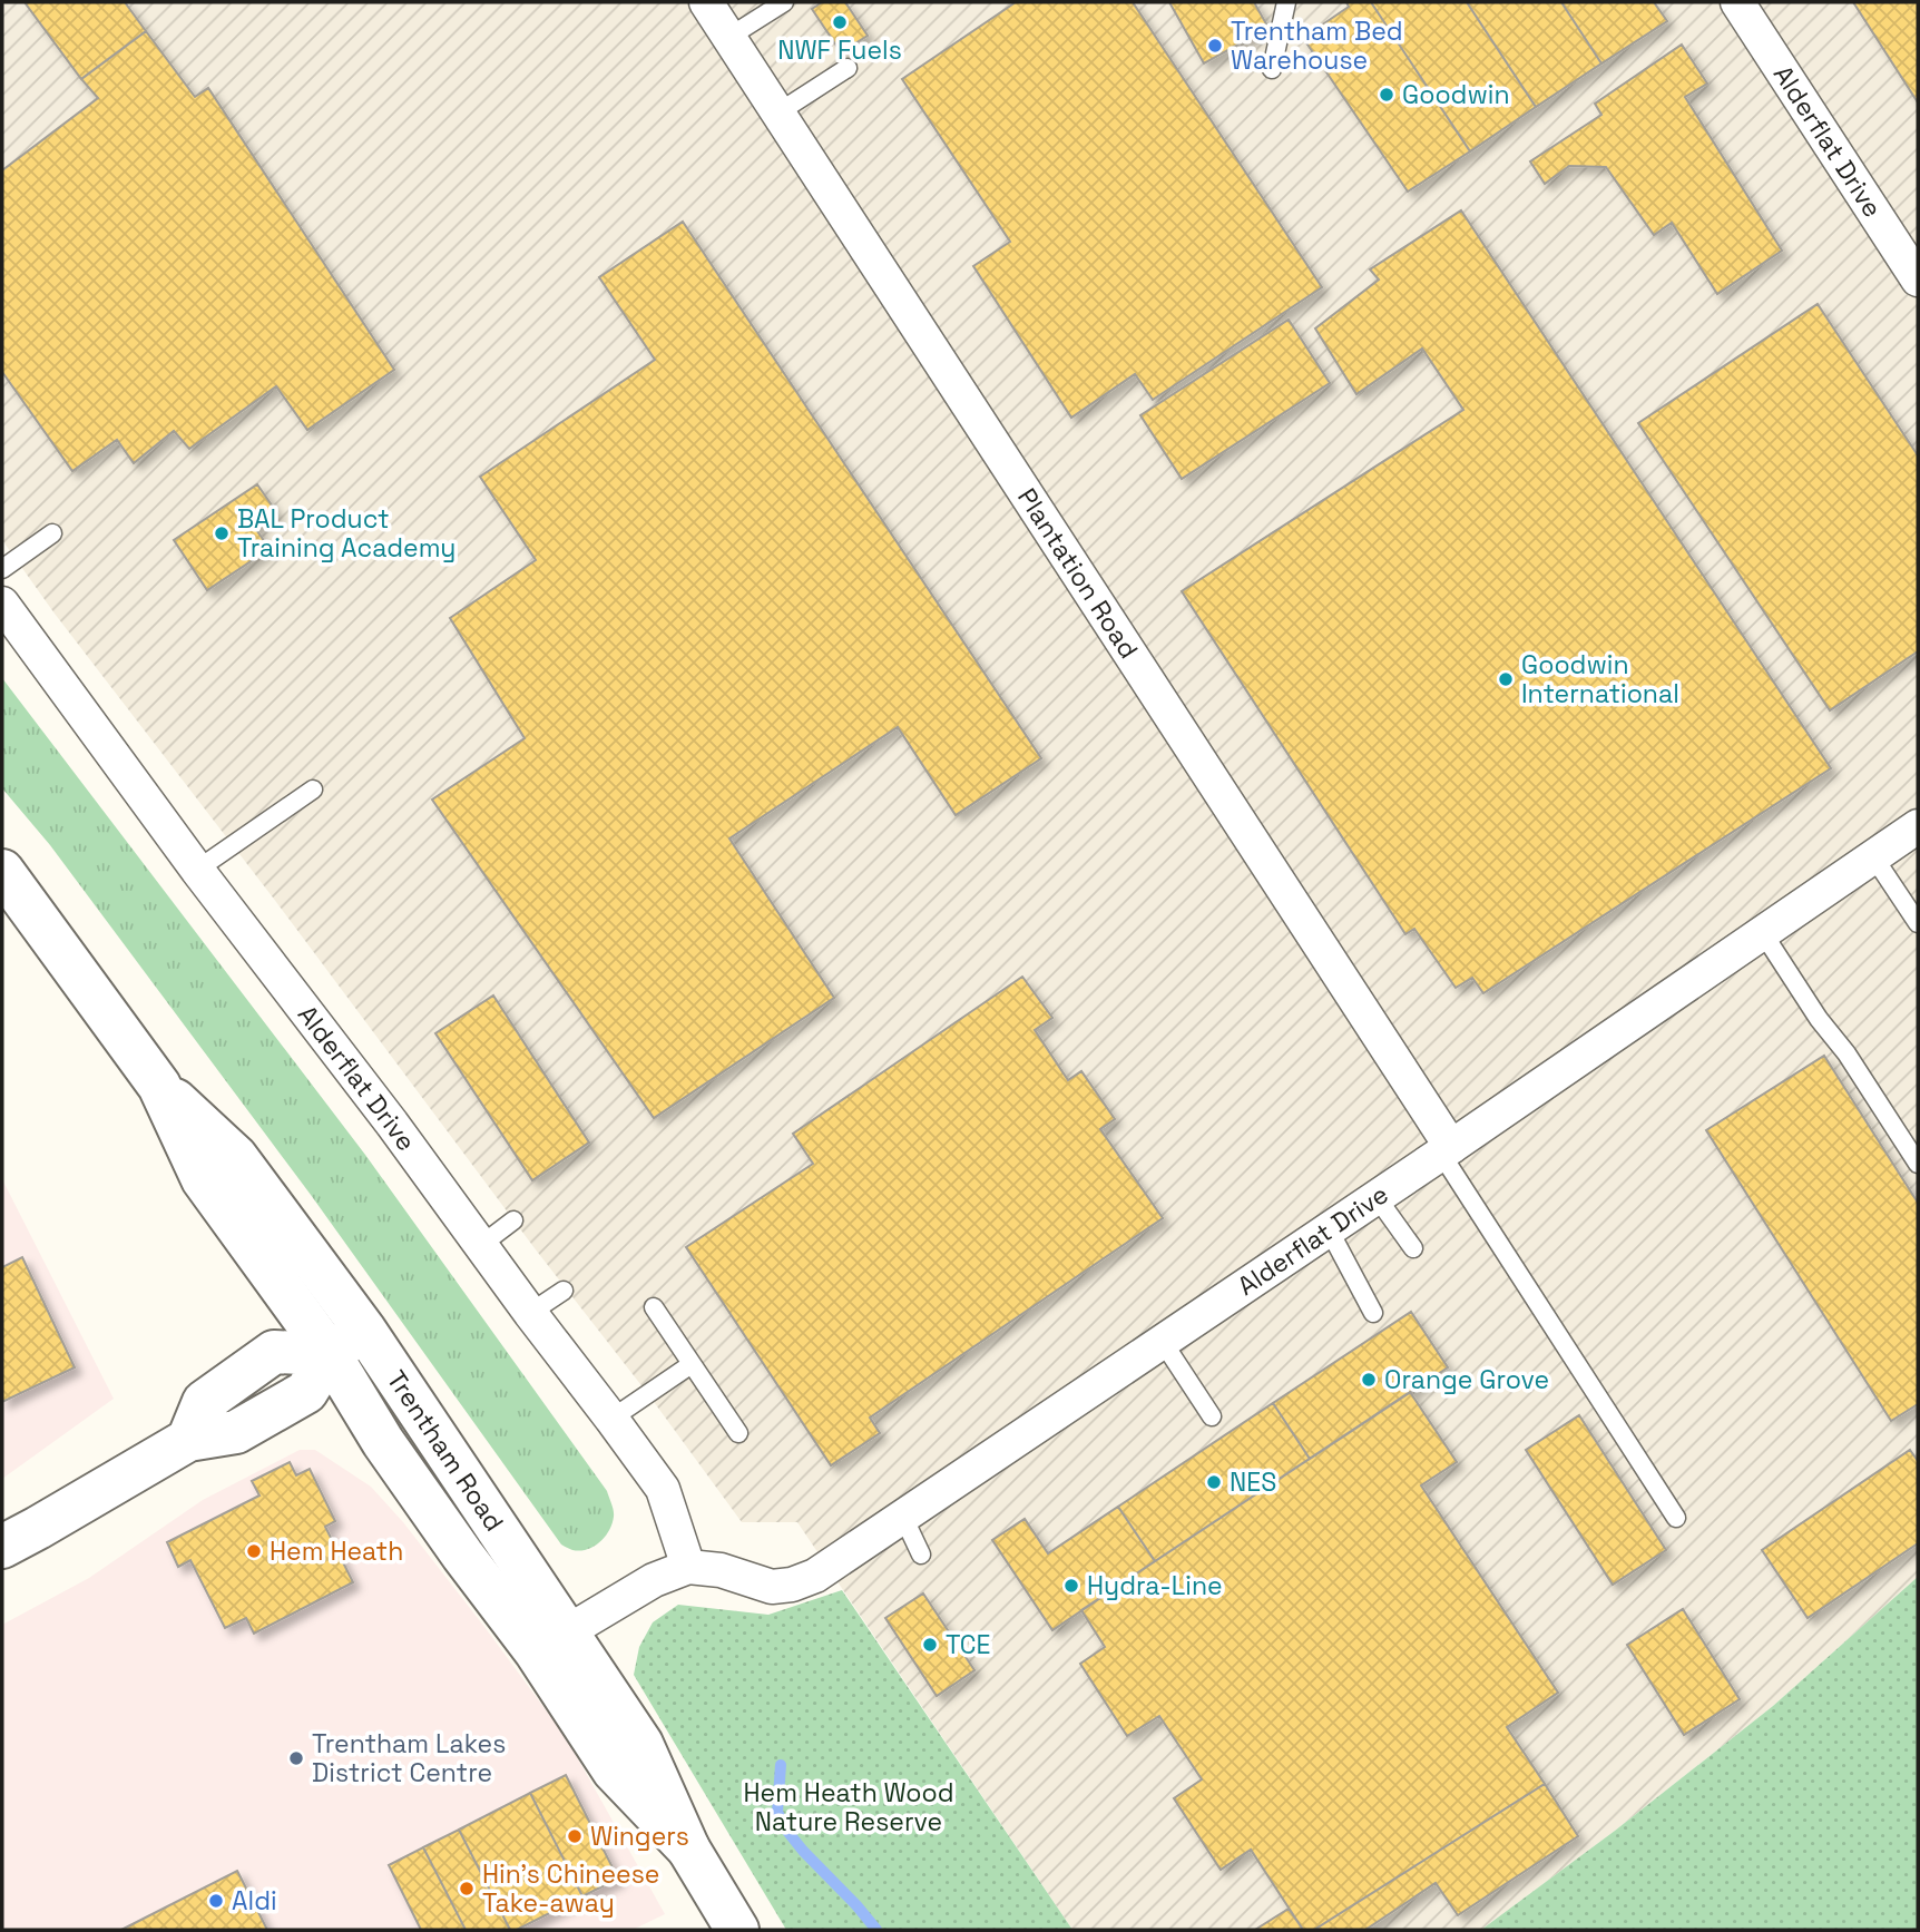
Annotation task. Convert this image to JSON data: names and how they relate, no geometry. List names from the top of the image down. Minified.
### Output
{"streets":{"main road":["Trentham Road"],"street":["Alderflat Drive","Plantation Road"]},"crossings":[["Alderflat Drive","Plantation Road"],["Alderflat Drive","Trentham Road"]],"parks":["Hem Heath Wood Nature Reserve"],"places":["NWF Fuels","Trentham Bed Warehouse","Goodwin","BAL Product Training Academy","Goodwin International","Orange Grove","NES","Hem Heath","Hydra-Line","TCE","Trentham Lakes District Centre","Wingers","Hin's Chineese Take-away","Aldi"]}
